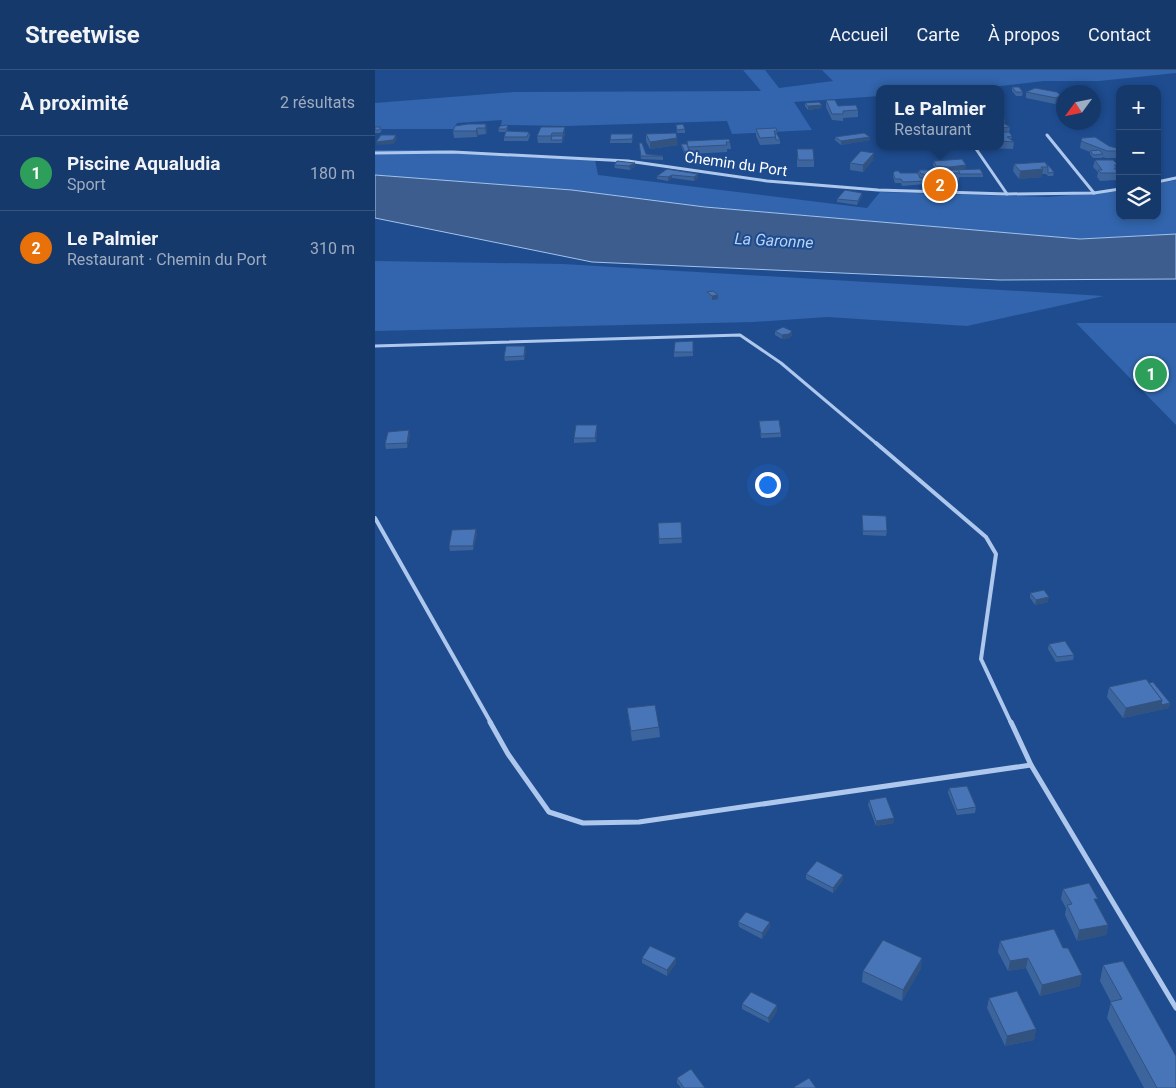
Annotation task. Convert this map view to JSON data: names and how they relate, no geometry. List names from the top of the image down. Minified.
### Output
{"streets":{"street":["Chemin du Port"]},"water":["La Garonne"],"north":"bottom left","page":{"header":"Streetwise","nav":["Accueil","Carte","À propos","Contact"],"heading":["À proximité","2 résultats"],"map_buttons":["+","−"],"popup":["Le Palmier","Restaurant"],"list":[{"mark":"1","name":"Piscine Aqualudia","note":"Sport","value":"180 m"},{"mark":"2","name":"Le Palmier","note":"Restaurant · Chemin du Port","value":"310 m"}],"pins":["2","1"]}}
